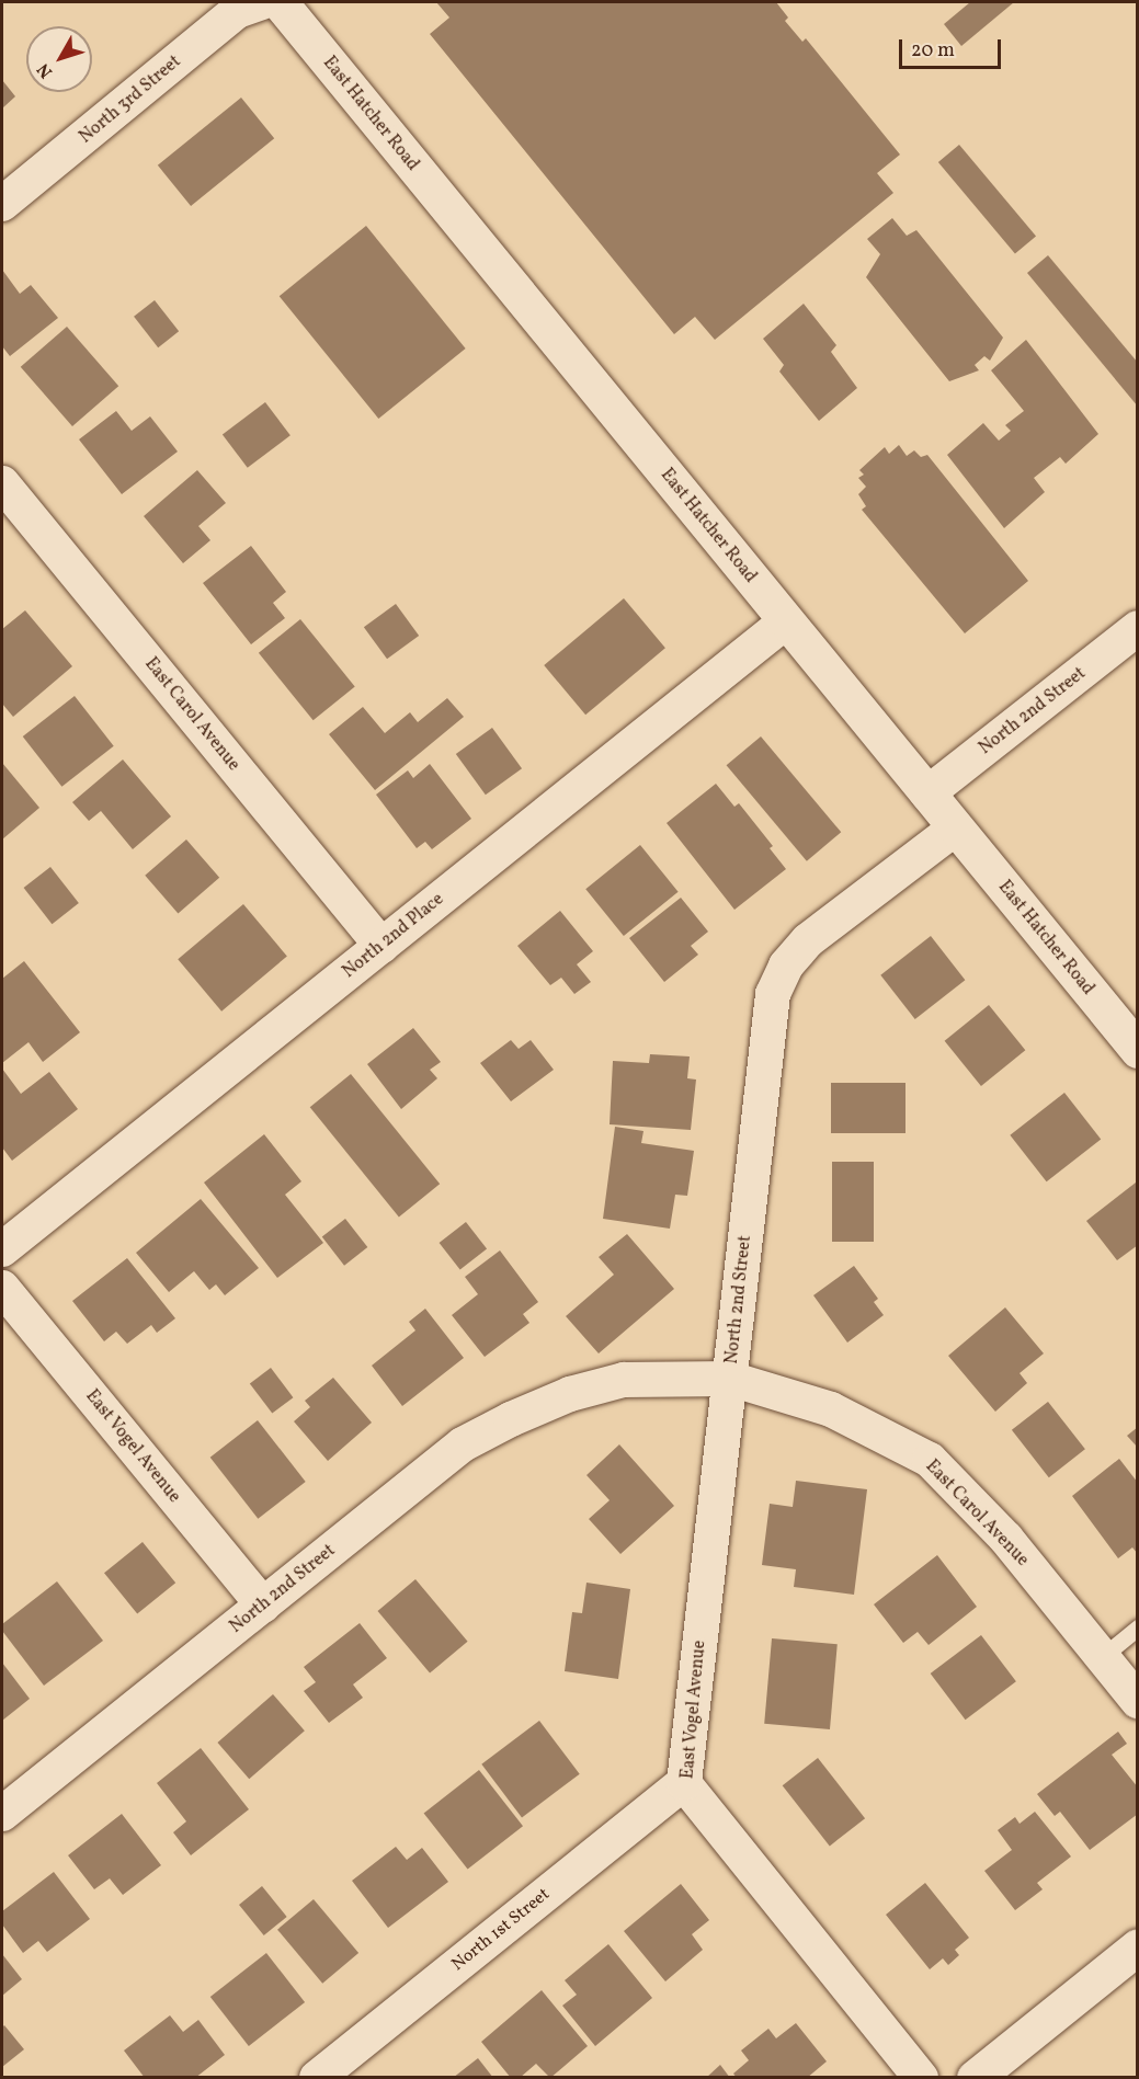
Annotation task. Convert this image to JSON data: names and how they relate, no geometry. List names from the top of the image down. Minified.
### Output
{"streets":{"street":["North 3rd Street","East Hatcher Road","North 2nd Street","East Carol Avenue","North 2nd Place","East Vogel Avenue","North 1st Street"]},"crossings":[["North 3rd Street","East Hatcher Road"],["East Hatcher Road","North 2nd Street"],["East Hatcher Road","North 2nd Place"],["North 2nd Street","East Carol Avenue"],["North 2nd Street","East Vogel Avenue"],["East Carol Avenue","North 2nd Place"],["East Carol Avenue","East Vogel Avenue"],["East Vogel Avenue","North 1st Street"]],"scale_bar":"20 m","north":"bottom left"}
